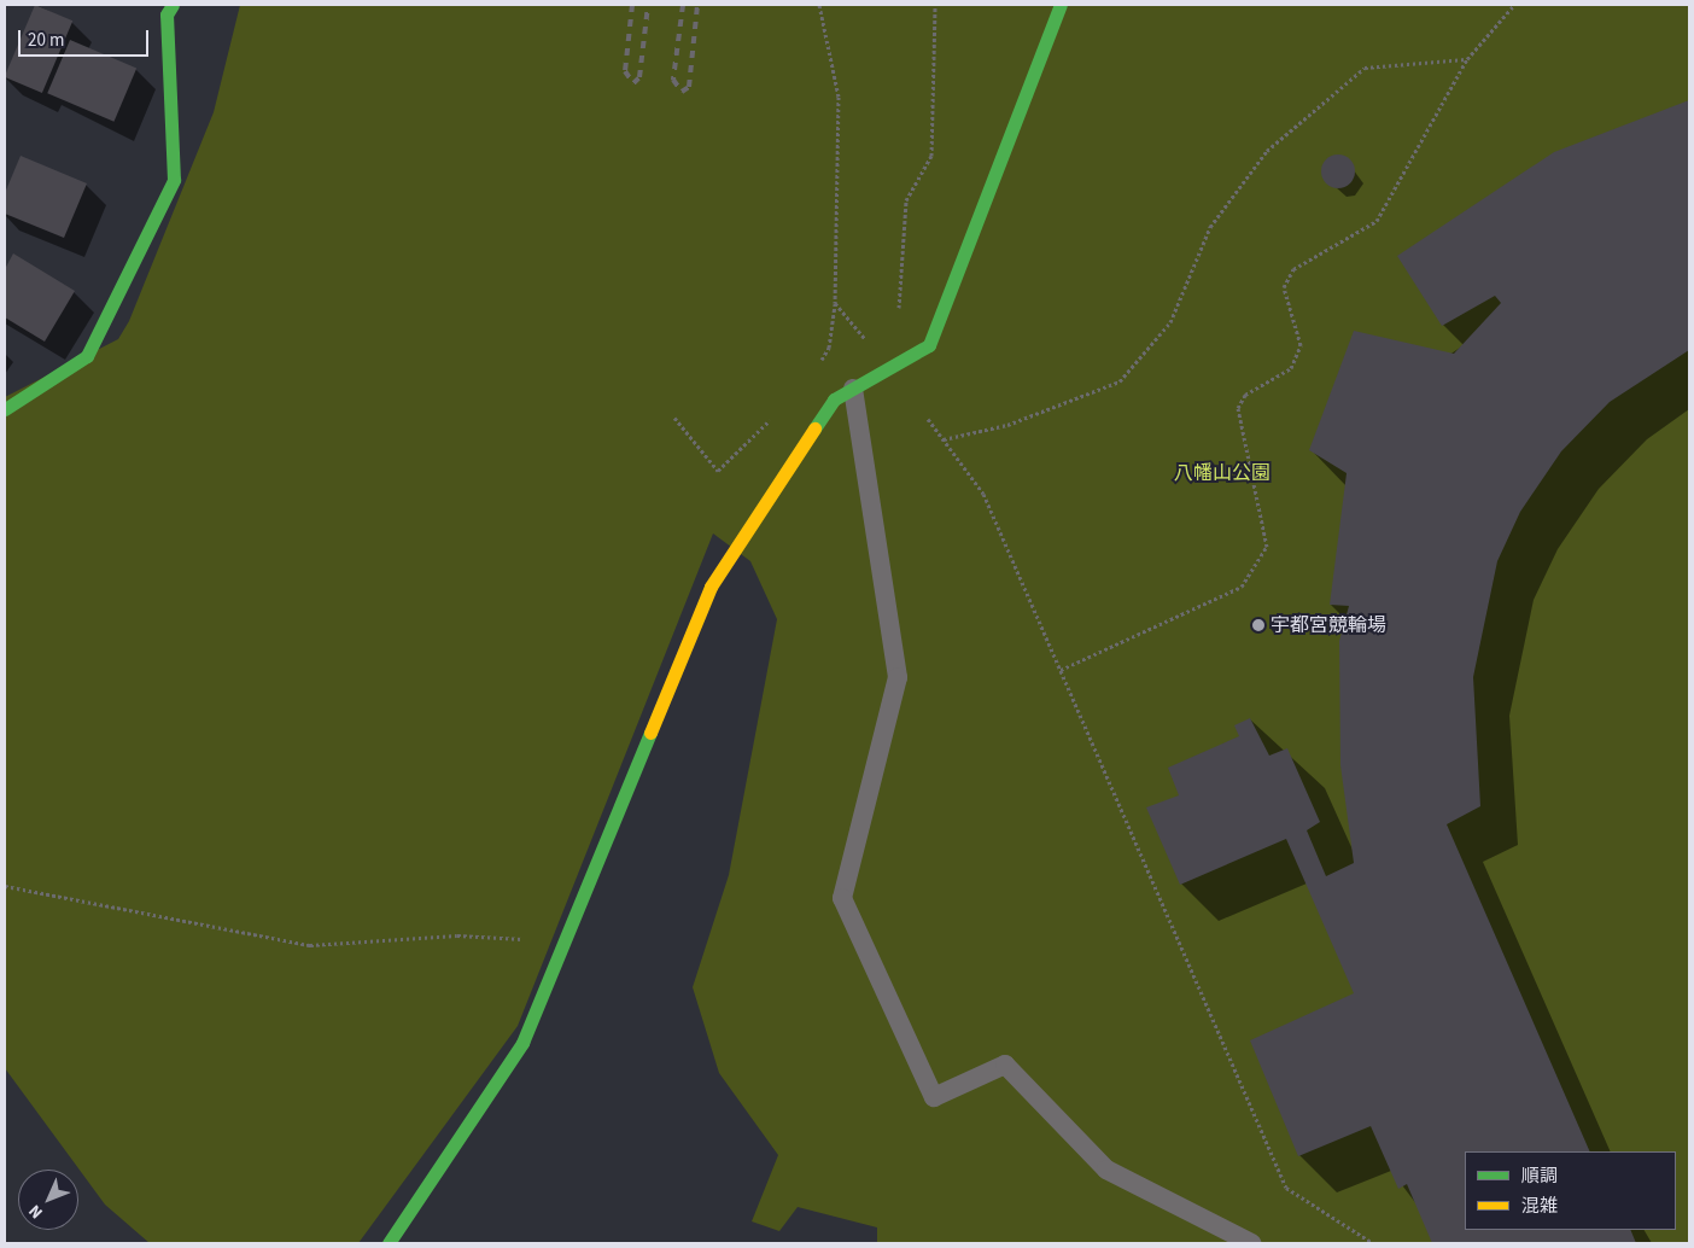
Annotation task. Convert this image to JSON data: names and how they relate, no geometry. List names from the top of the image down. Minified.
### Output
{"parks":["八幡山公園"],"places":["宇都宮競輪場"],"legend":["順調","混雑"],"scale_bar":"20 m","north":"bottom left"}
